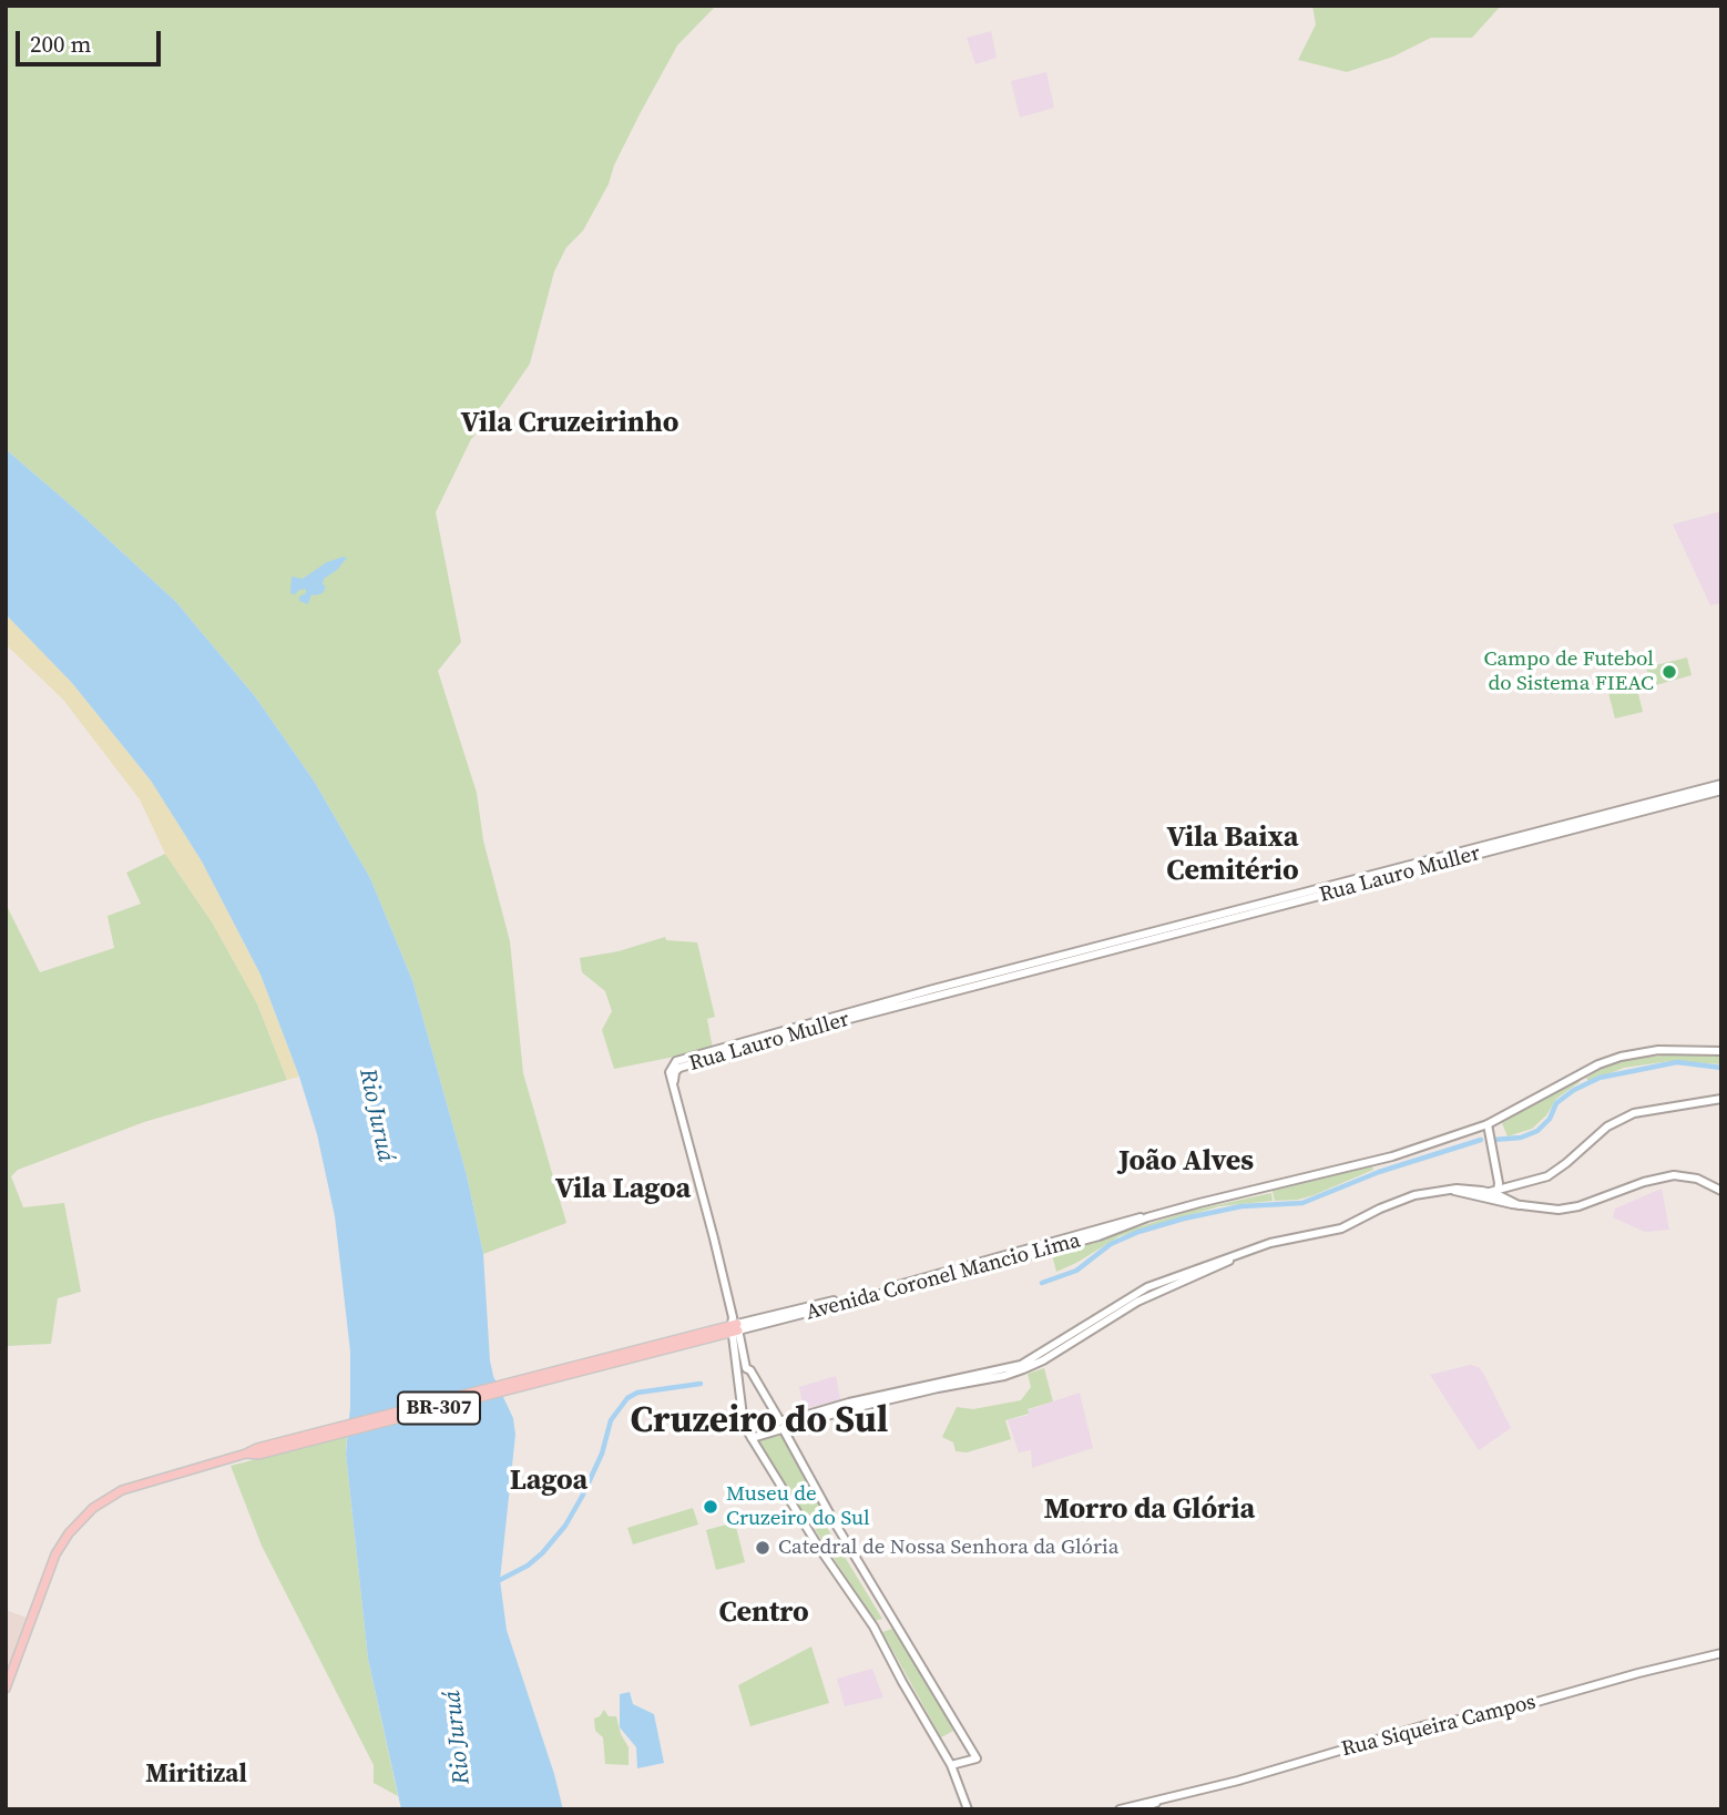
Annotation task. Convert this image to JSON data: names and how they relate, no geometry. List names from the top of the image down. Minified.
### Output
{"streets":{"main road":["BR-307"],"street":["Rua Lauro Muller","Avenida Coronel Mancio Lima","Rua Siqueira Campos"]},"crossings":[["Rua Lauro Muller","Avenida Coronel Mancio Lima"],["Rua Lauro Muller","BR-307"],["Avenida Coronel Mancio Lima","BR-307"]],"districts":["Vila Cruzeirinho","Vila Baixa Cemitério","João Alves","Vila Lagoa","Cruzeiro do Sul","Lagoa","Morro da Glória","Centro","Miritizal"],"water":["Rio Juruá"],"places":["Campo de Futebol do Sistema FIEAC","Museu de Cruzeiro do Sul","Catedral de Nossa Senhora da Glória"],"scale_bar":"200 m"}
